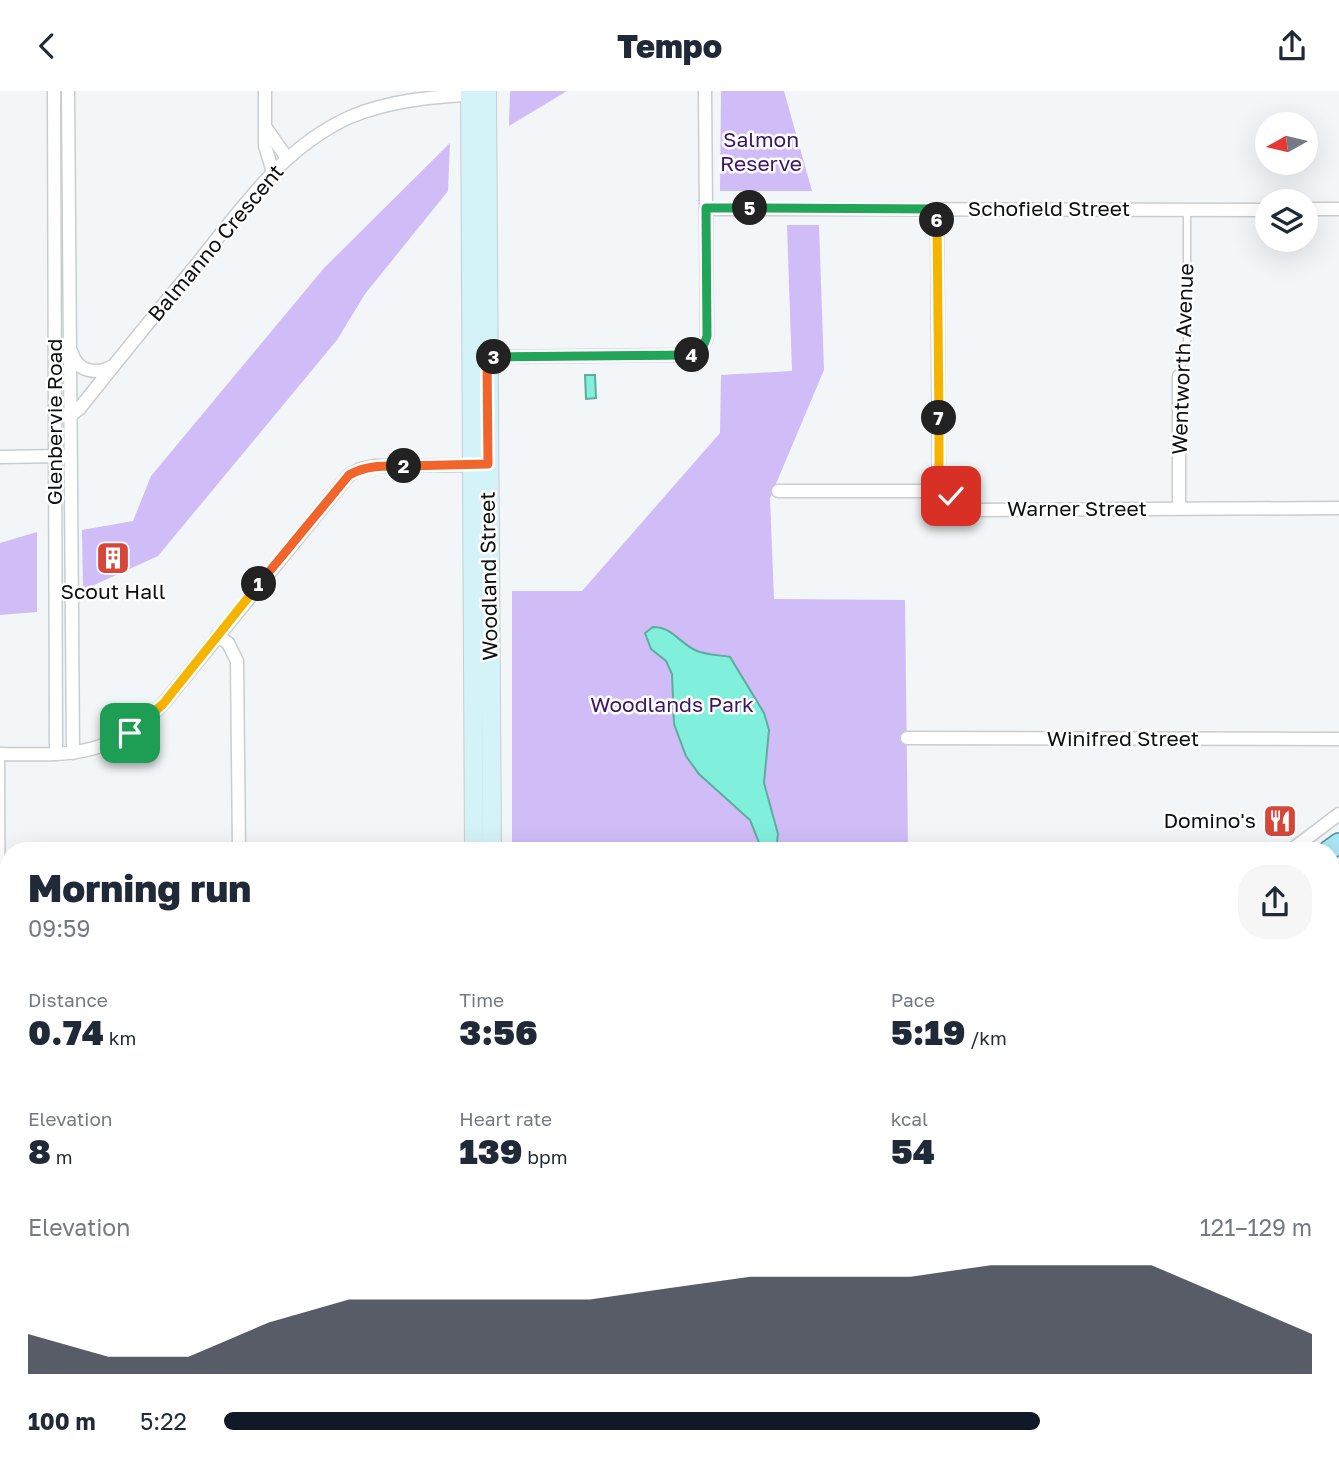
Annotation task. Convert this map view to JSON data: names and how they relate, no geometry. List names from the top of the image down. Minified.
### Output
{"streets":{"main road":["Woodland Street"],"street":["Schofield Street","Balmanno Crescent","Wentworth Avenue","Glenbervie Road","Warner Street","Winifred Street"]},"crossings":[["Schofield Street","Wentworth Avenue"],["Balmanno Crescent","Glenbervie Road"],["Balmanno Crescent","Woodland Street"],["Wentworth Avenue","Warner Street"]],"parks":["Salmon Reserve","Woodlands Park"],"places":{"building":["Scout Hall"],"restaurant":["Domino's"]},"north":"left","page":{"header":"Tempo","pins":["5","6","4","3","7","2","1"],"heading":["Morning run","09:59"],"stats":[["Distance","0.74 km"],["Time","3:56"],["Pace","5:19 /km"],["Elevation","8 m"],["Heart rate","139 bpm"],["kcal","54"]],"chart":["Elevation","121–129 m"],"list":[{"name":"100 m","note":"5:22"}]}}
